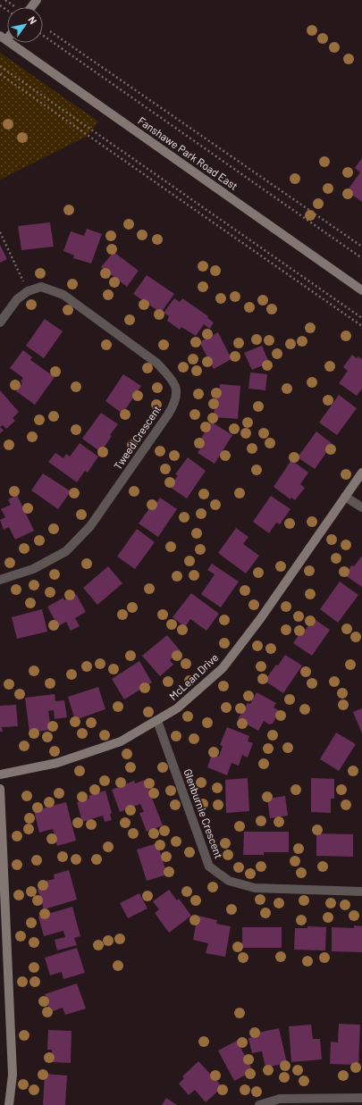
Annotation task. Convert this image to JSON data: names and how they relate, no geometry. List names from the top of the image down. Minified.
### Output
{"streets":{"street":["Fanshawe Park Road East","Tweed Crescent","McLean Drive","Glenburnie Crescent"]},"crossings":[["McLean Drive","Glenburnie Crescent"]],"north":"top right"}
